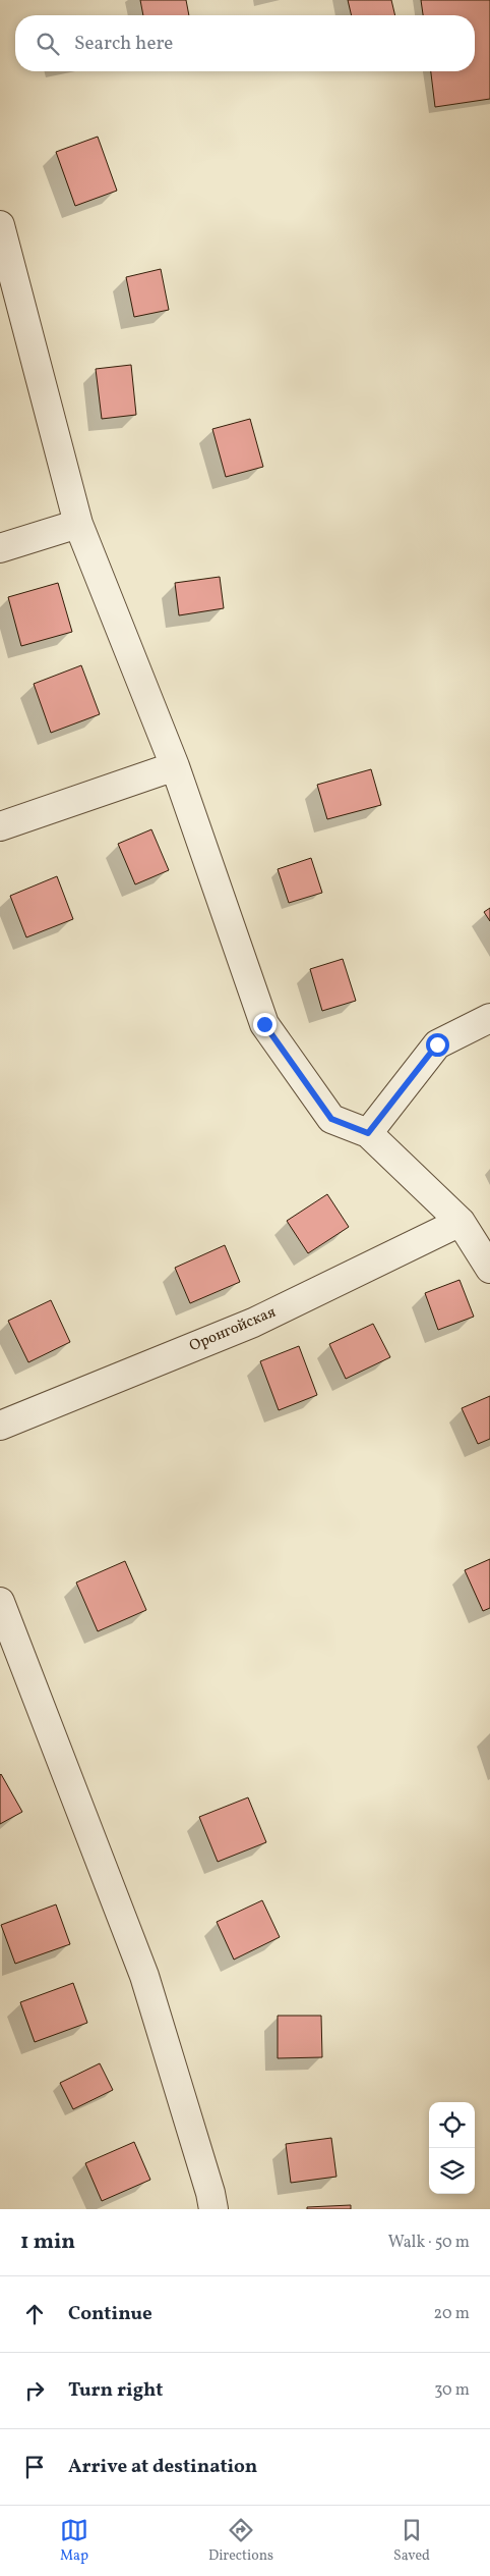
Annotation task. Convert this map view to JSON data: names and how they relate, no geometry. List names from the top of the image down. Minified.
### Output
{"streets":{"street":["Оронгойская"]},"page":{"search":"Search here","heading":["1 min","Walk · 50 m"],"list":[["Continue","20 m"],["Turn right","30 m"],"Arrive at destination"],"nav":["Map","Directions","Saved"]}}
